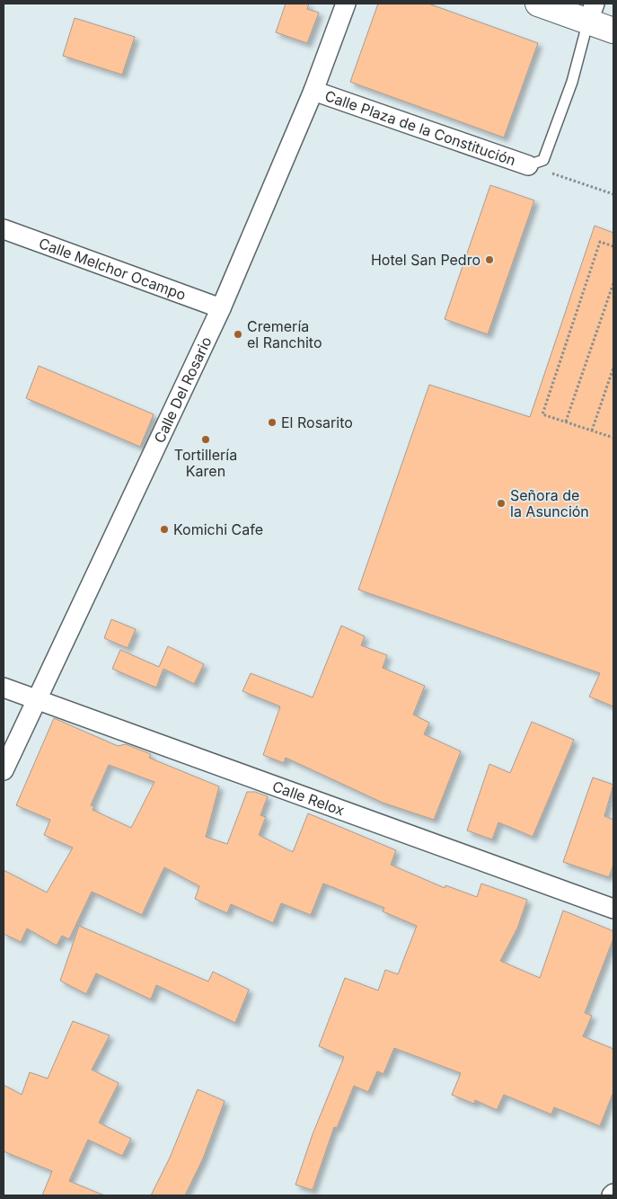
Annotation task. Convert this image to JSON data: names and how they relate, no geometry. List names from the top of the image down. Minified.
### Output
{"streets":{"street":["Calle Plaza de la Constitución","Calle Melchor Ocampo","Calle Del Rosario","Calle Relox"]},"crossings":[["Calle Plaza de la Constitución","Calle Del Rosario"],["Calle Melchor Ocampo","Calle Del Rosario"],["Calle Del Rosario","Calle Relox"]],"places":["Hotel San Pedro","Cremería el Ranchito","El Rosarito","Tortillería Karen","Señora de la Asunción","Komichi Cafe"]}
